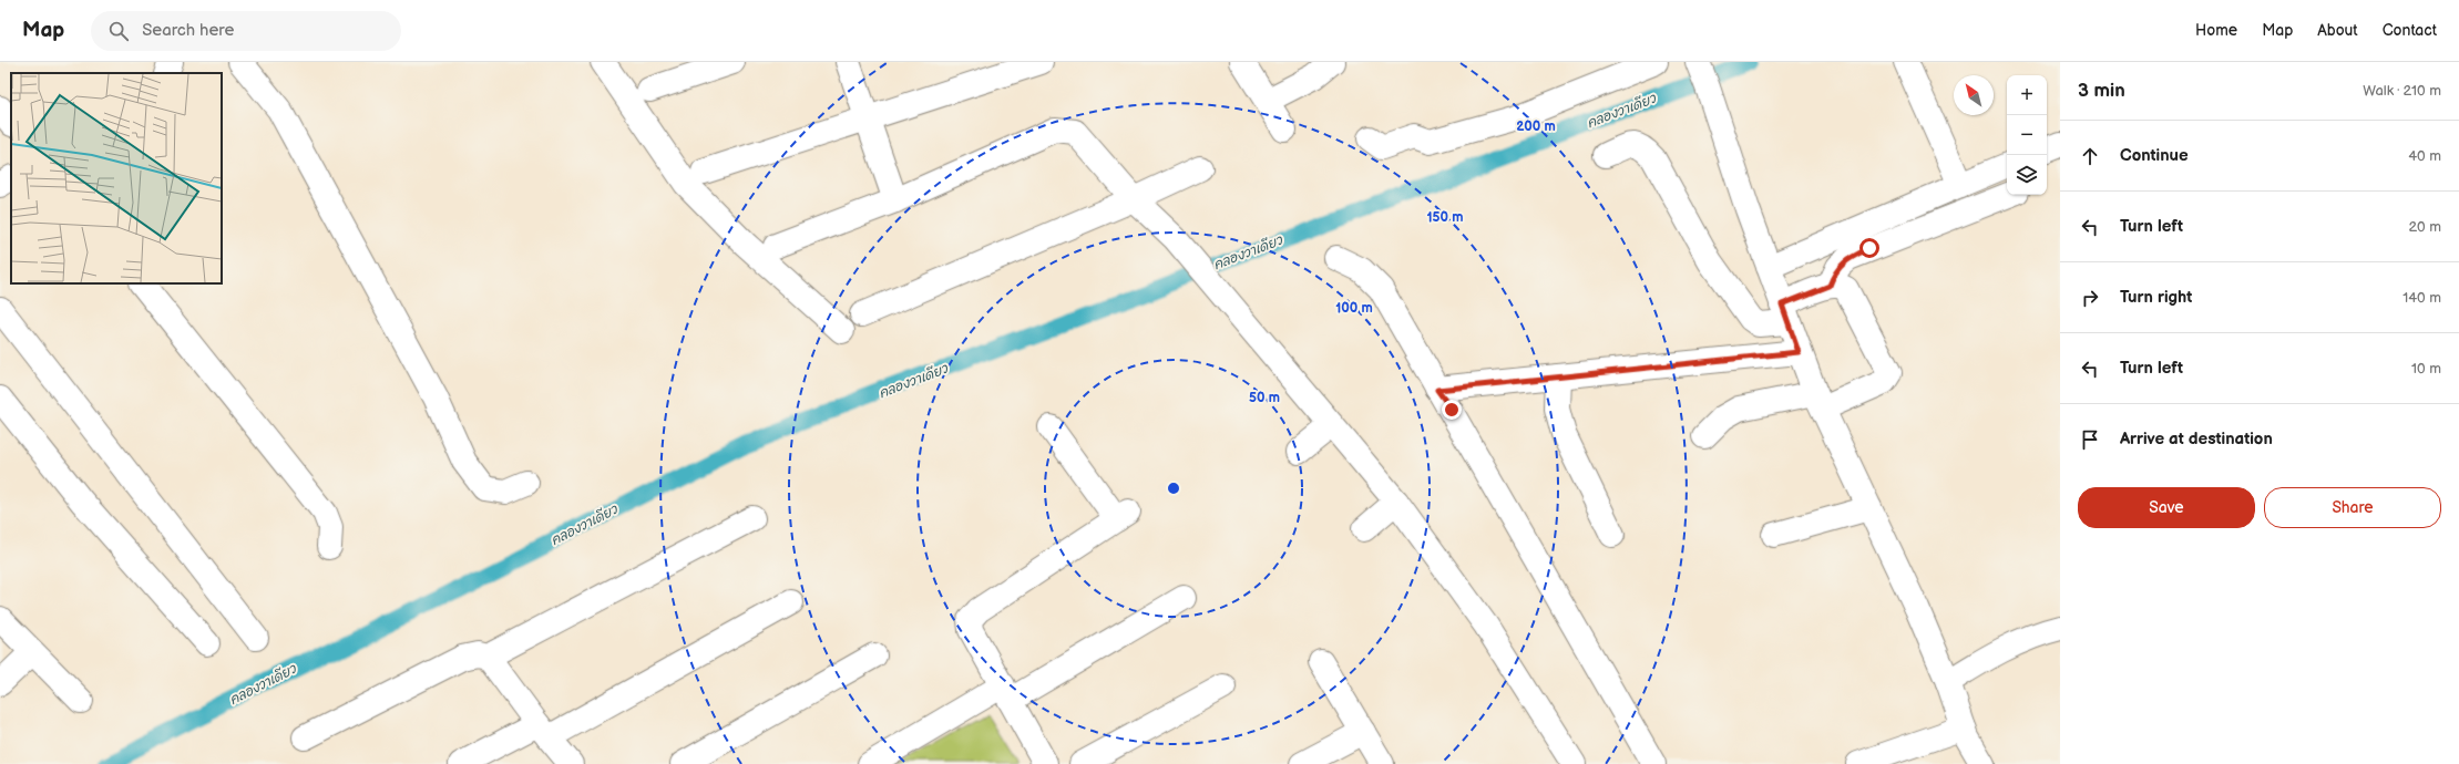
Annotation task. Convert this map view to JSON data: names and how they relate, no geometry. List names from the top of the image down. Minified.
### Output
{"water":["คลองวาเดียว"],"north":"top left","page":{"header":"Map","search":"Search here","nav":["Home","Map","About","Contact"],"heading":["3 min","Walk · 210 m"],"map_buttons":["+","−"],"list":[["Continue","40 m"],["Turn left","20 m"],["Turn right","140 m"],["Turn left","10 m"],"Arrive at destination"],"buttons":["Save","Share"]},"rings":["200 m","150 m","100 m","50 m"]}
